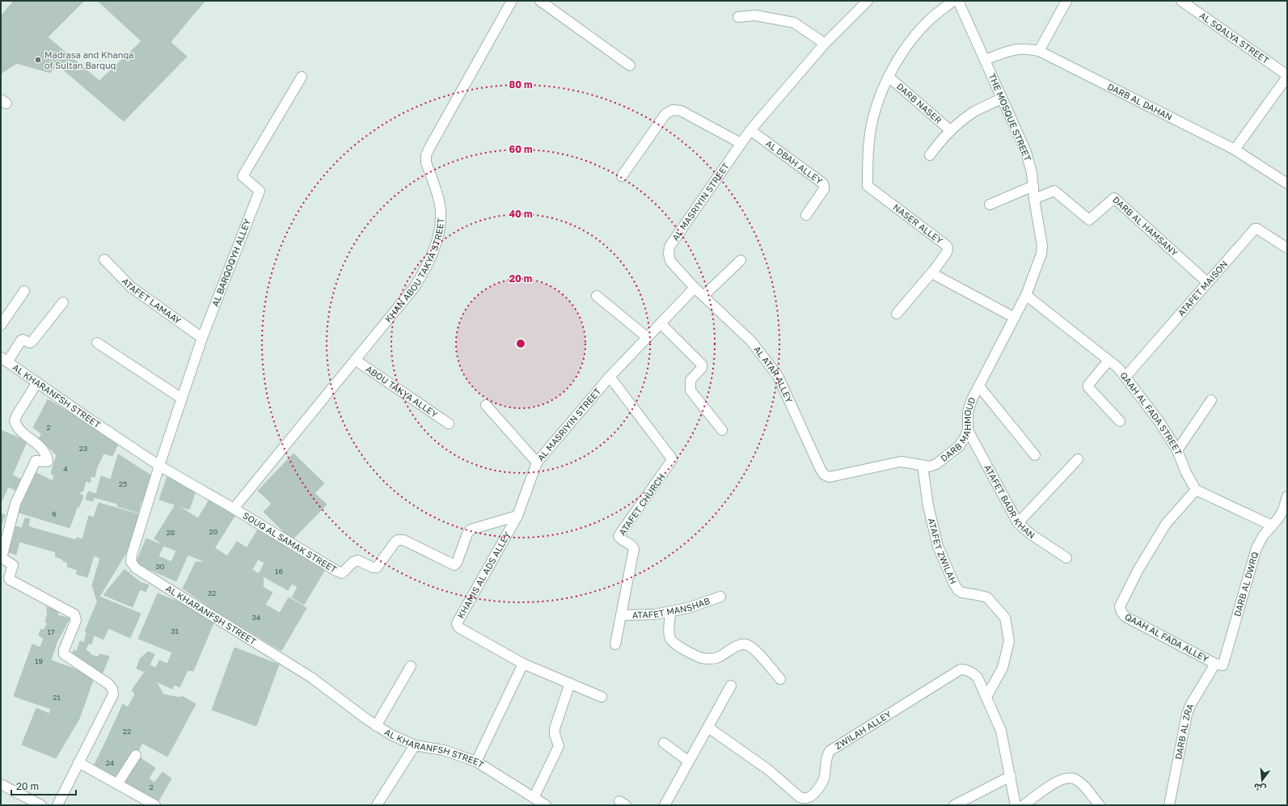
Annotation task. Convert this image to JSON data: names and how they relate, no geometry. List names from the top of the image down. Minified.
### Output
{"streets":{"street":["AL SQALYA STREET","DARB AL DAHAN","DARB NASER","THE MOSQUE STREET","AL DBAH ALLEY","AL MASRIYIN STREET","NASER ALLEY","DARB AL HAMSANY","AL BARQOQYH ALLEY","KHAN ABOU TAKYA STREET","ATAFET MAISON","ATAFET LAMAAY","AL ATAR ALLEY","ABOU TAKYA ALLEY","AL KHARANFSH STREET","QAAH AL FADA STREET","DARB MAHMOUD","ATAFET BADR KHAN","ATAFET CHURCH","SOUQ AL SAMAK STREET","ATAFET ZWILAH","KHAMIS AL ADS ALLEY","DARB AL DWRQ","ATAFET MANSHAB","QAAH AL FADA ALLEY","ZWILAH ALLEY","DARB AL ZRA"]},"crossings":[["DARB AL DAHAN","THE MOSQUE STREET"],["DARB NASER","NASER ALLEY"],["THE MOSQUE STREET","DARB AL HAMSANY"],["THE MOSQUE STREET","QAAH AL FADA STREET"],["THE MOSQUE STREET","DARB MAHMOUD"],["AL DBAH ALLEY","AL MASRIYIN STREET"],["AL MASRIYIN STREET","AL ATAR ALLEY"],["AL MASRIYIN STREET","ATAFET CHURCH"],["AL MASRIYIN STREET","SOUQ AL SAMAK STREET"],["AL MASRIYIN STREET","KHAMIS AL ADS ALLEY"],["DARB AL HAMSANY","ATAFET MAISON"],["AL BARQOQYH ALLEY","ATAFET LAMAAY"],["AL BARQOQYH ALLEY","AL KHARANFSH STREET"],["AL BARQOQYH ALLEY","SOUQ AL SAMAK STREET"],["KHAN ABOU TAKYA STREET","ABOU TAKYA ALLEY"],["KHAN ABOU TAKYA STREET","SOUQ AL SAMAK STREET"],["ATAFET MAISON","QAAH AL FADA STREET"],["AL ATAR ALLEY","DARB MAHMOUD"],["AL KHARANFSH STREET","SOUQ AL SAMAK STREET"],["QAAH AL FADA STREET","DARB MAHMOUD"],["QAAH AL FADA STREET","QAAH AL FADA ALLEY"],["DARB MAHMOUD","ATAFET BADR KHAN"],["DARB MAHMOUD","ATAFET ZWILAH"],["ATAFET CHURCH","ATAFET MANSHAB"],["SOUQ AL SAMAK STREET","KHAMIS AL ADS ALLEY"],["ATAFET ZWILAH","ZWILAH ALLEY"],["DARB AL DWRQ","QAAH AL FADA ALLEY"],["DARB AL DWRQ","DARB AL ZRA"],["QAAH AL FADA ALLEY","DARB AL ZRA"]],"places":["Madrasa and Khanqa of Sultan Barquq"],"house_numbers":["2","23","4","25","6","20","28","30","16","32","34","31","17","19","21","22","24","2"],"scale_bar":"20 m","north":"bottom","rings":["80 m","60 m","40 m","20 m"]}
